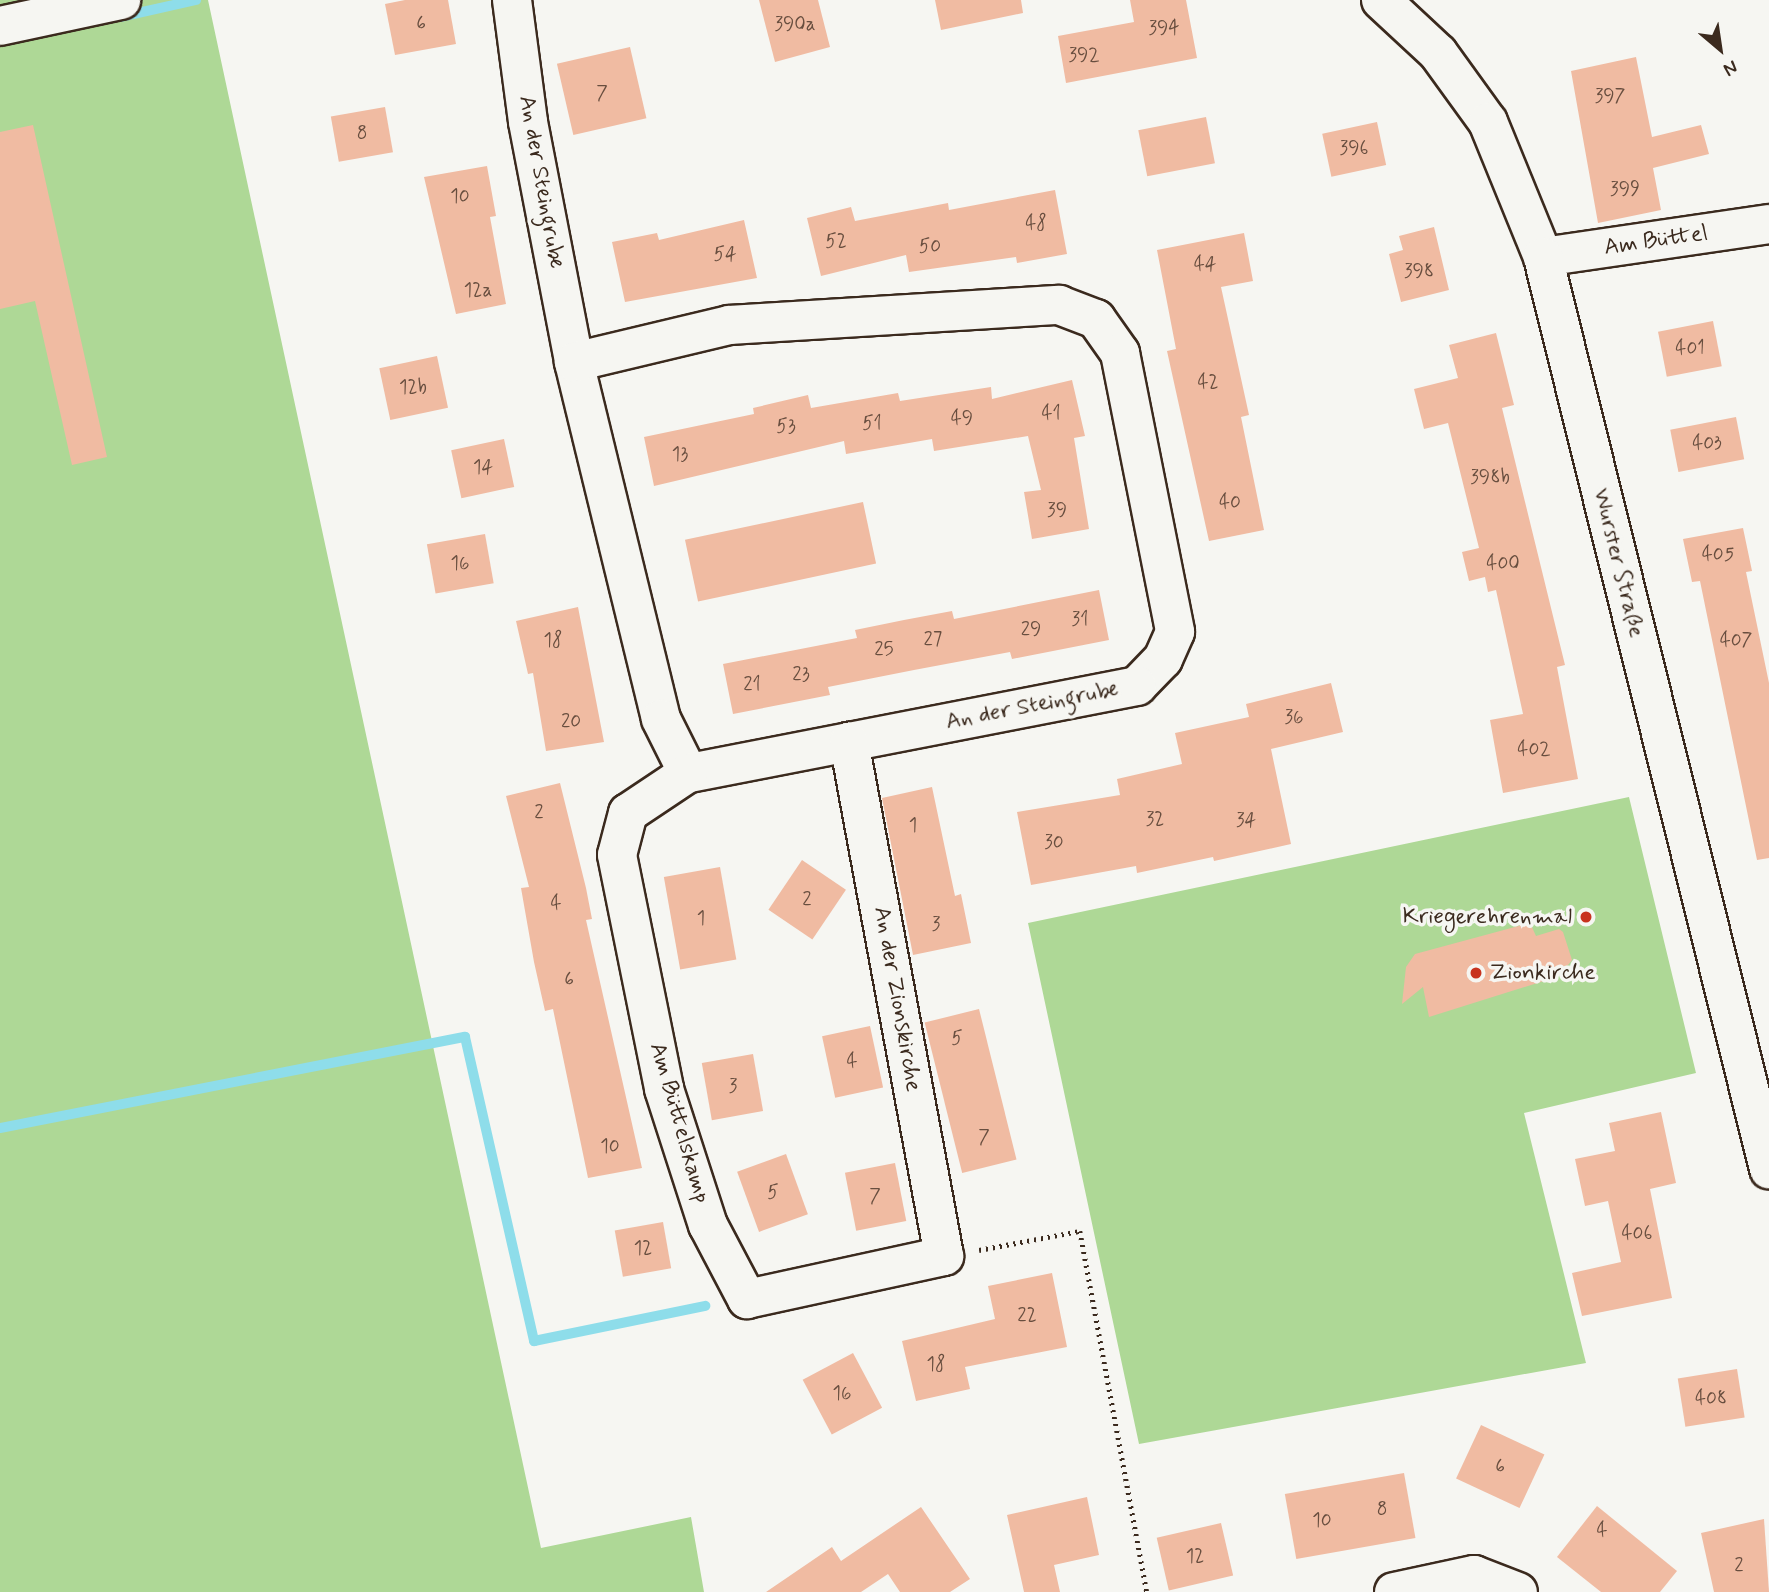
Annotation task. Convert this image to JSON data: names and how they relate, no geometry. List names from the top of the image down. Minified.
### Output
{"streets":{"street":["An der Steingrube","Am Büttel","Wurster Straße","An der Zionskirche","Am Büttelskamp"]},"crossings":[["An der Steingrube","An der Zionskirche"],["An der Steingrube","Am Büttelskamp"],["Am Büttel","Wurster Straße"],["An der Zionskirche","Am Büttelskamp"]],"places":["Kriegerehrenmal","Zionkirche"],"house_numbers":["6","390a","394","392","7","397","8","396","399","10","48","52","50","54","44","398","12a","401","42","12b","41","49","51","53","403","13","14","398b","40","39","405","16","400","31","29","27","18","407","25","23","21","36","20","402","2","32","34","1","30","2","4","1","3","6","5","4","3","7","10","5","7","406","12","22","18","16","408","6","8","10","4","12","2"],"north":"bottom right"}
